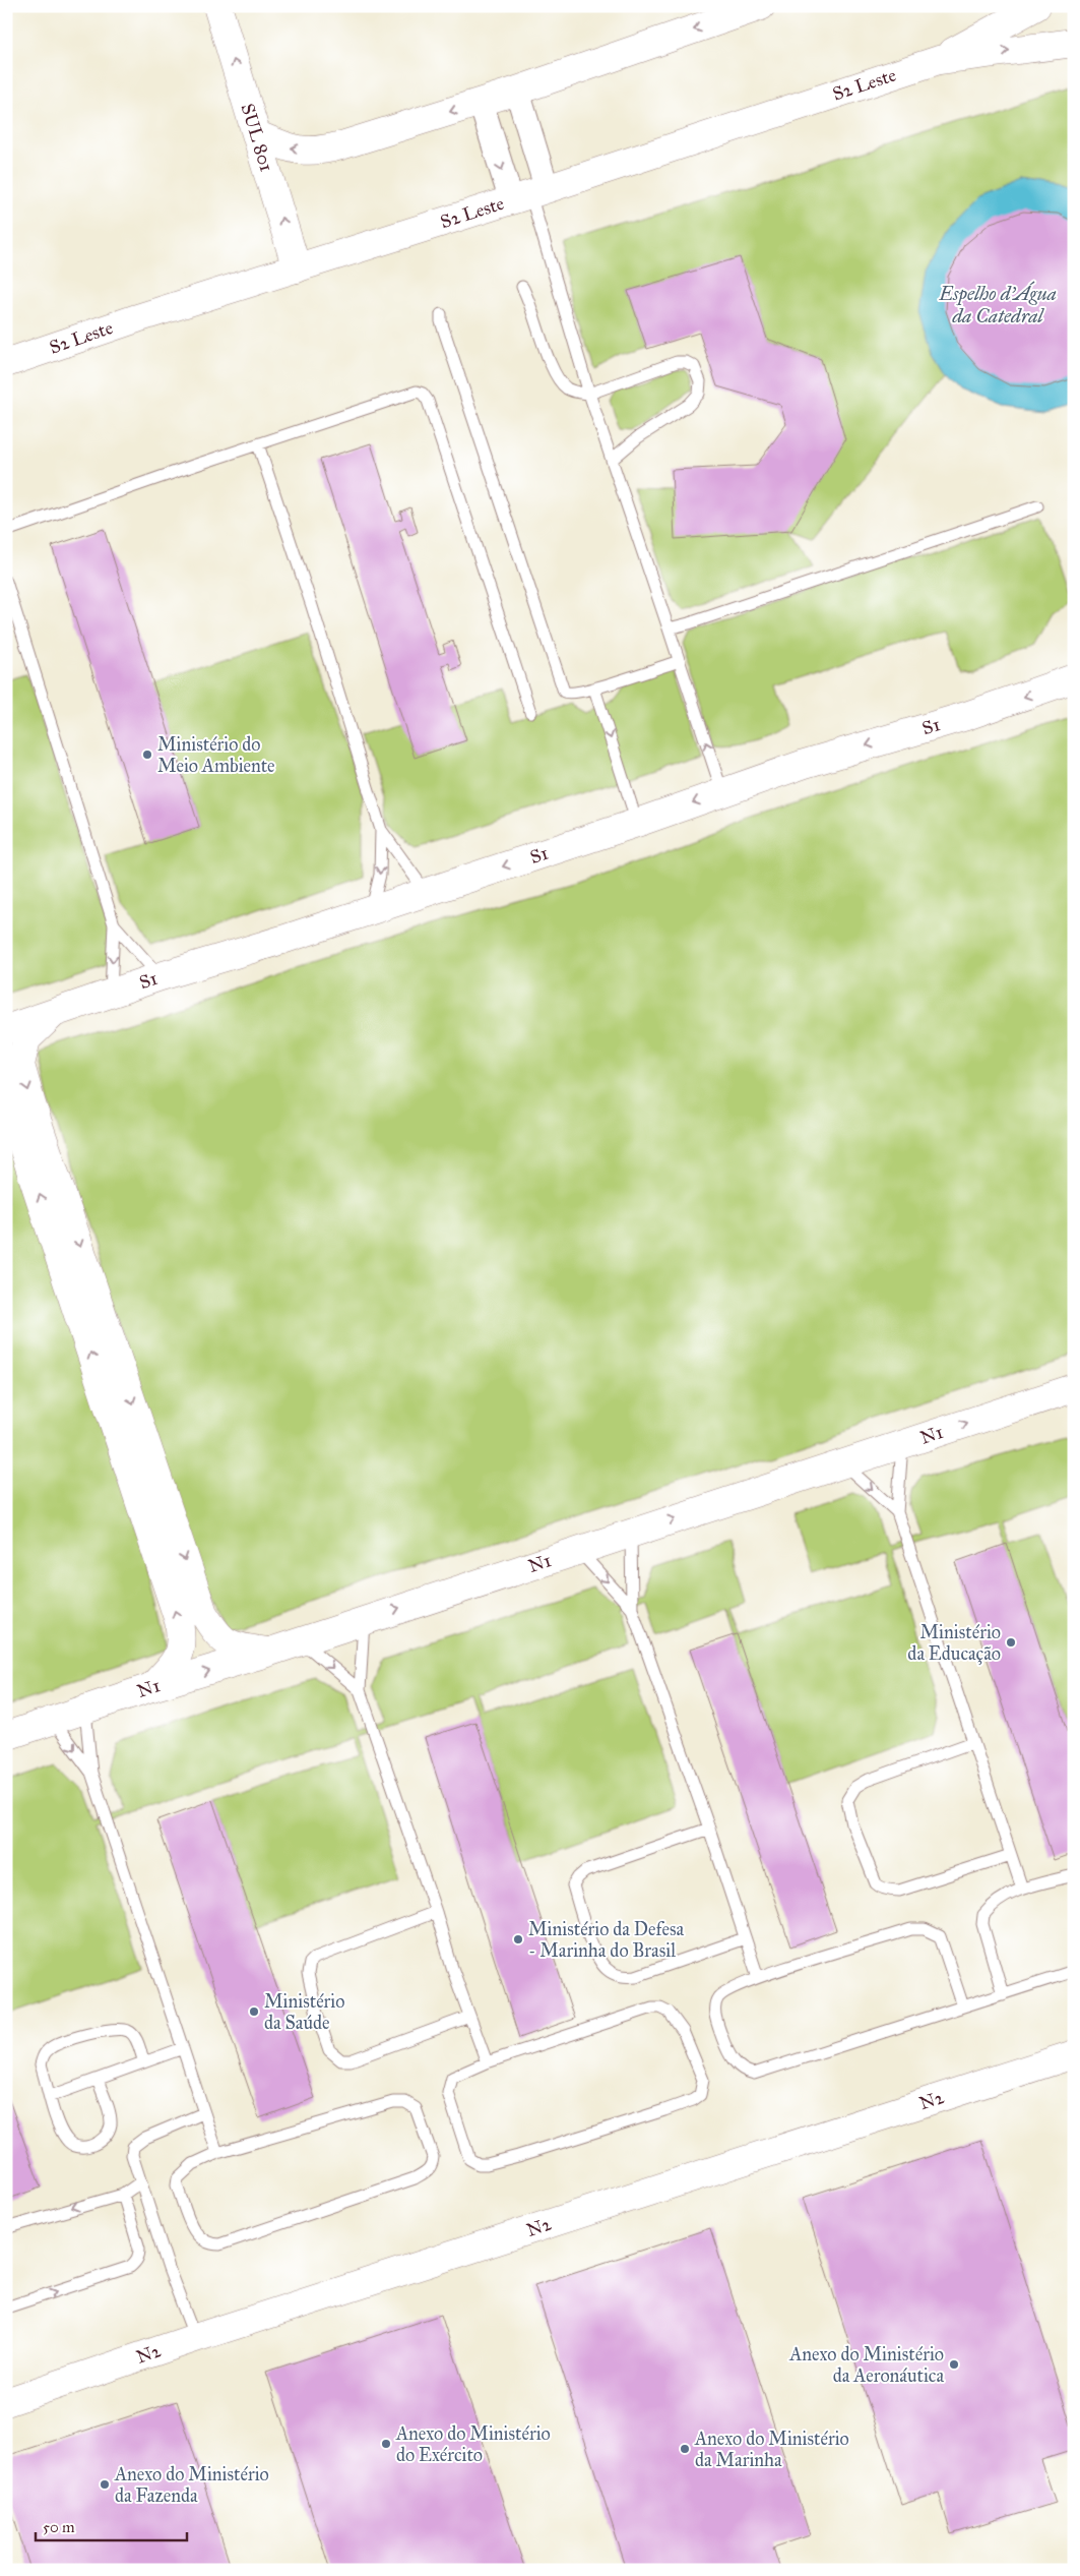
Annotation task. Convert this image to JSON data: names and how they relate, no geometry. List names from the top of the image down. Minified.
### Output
{"streets":{"main road":["S2 Leste","SUL 801","S1","N1","N2"]},"crossings":[["S2 Leste","SUL 801"]],"one_way":["SUL 801","S1","N1"],"water":["Espelho d'Água da Catedral"],"places":["Ministério do Meio Ambiente","Ministério da Educação","Ministério da Defesa - Marinha do Brasil","Ministério da Saúde","Anexo do Ministério da Aeronáutica","Anexo do Ministério do Exército","Anexo do Ministério da Marinha","Anexo do Ministério da Fazenda"],"scale_bar":"50 m"}
